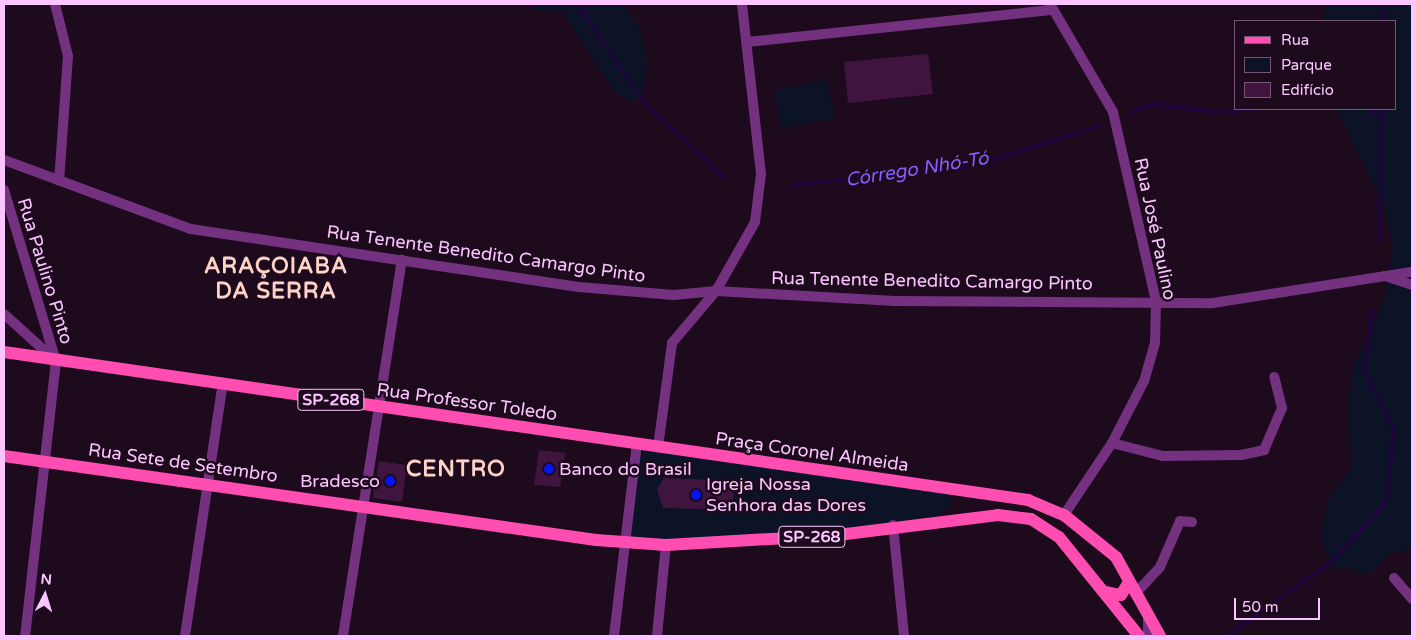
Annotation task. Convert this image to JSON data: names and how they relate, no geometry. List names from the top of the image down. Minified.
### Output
{"streets":{"main road":["SP-268","Rua Professor Toledo","Praça Coronel Almeida","Rua Sete de Setembro"],"street":["Rua José Paulino","Rua Tenente Benedito Camargo Pinto","Rua Paulino Pinto"]},"crossings":[["Rua José Paulino","Rua Tenente Benedito Camargo Pinto"],["Rua José Paulino","SP-268"],["Rua José Paulino","Praça Coronel Almeida"],["Rua Paulino Pinto","Rua Professor Toledo"],["SP-268","Praça Coronel Almeida"],["SP-268","Rua Sete de Setembro"],["Rua Professor Toledo","Praça Coronel Almeida"]],"districts":["ARAÇOIABA DA SERRA","CENTRO"],"water":["Córrego Nhó-Tó"],"places":["Banco do Brasil","Bradesco","Igreja Nossa Senhora das Dores"],"legend":["Rua","Parque","Edifício"],"scale_bar":"50 m","north":"top"}
